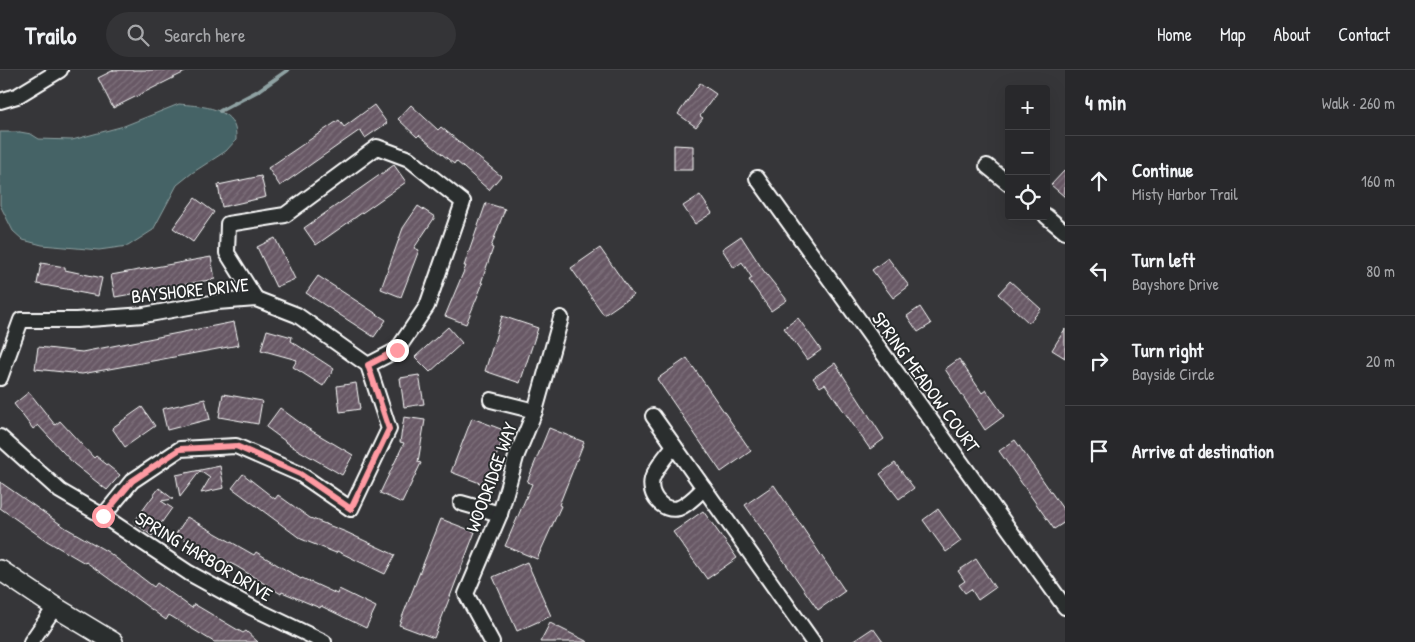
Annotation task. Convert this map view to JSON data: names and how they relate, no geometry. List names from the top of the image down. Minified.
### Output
{"streets":{"street":["BAYSHORE DRIVE","SPRING MEADOW COURT","WOODRIDGE WAY","SPRING HARBOR DRIVE"]},"page":{"header":"Trailo","search":"Search here","nav":["Home","Map","About","Contact"],"heading":["4 min","Walk · 260 m"],"map_buttons":["+","−"],"list":[["Continue","Misty Harbor Trail","160 m"],["Turn left","Bayshore Drive","80 m"],["Turn right","Bayside Circle","20 m"],"Arrive at destination"]}}
